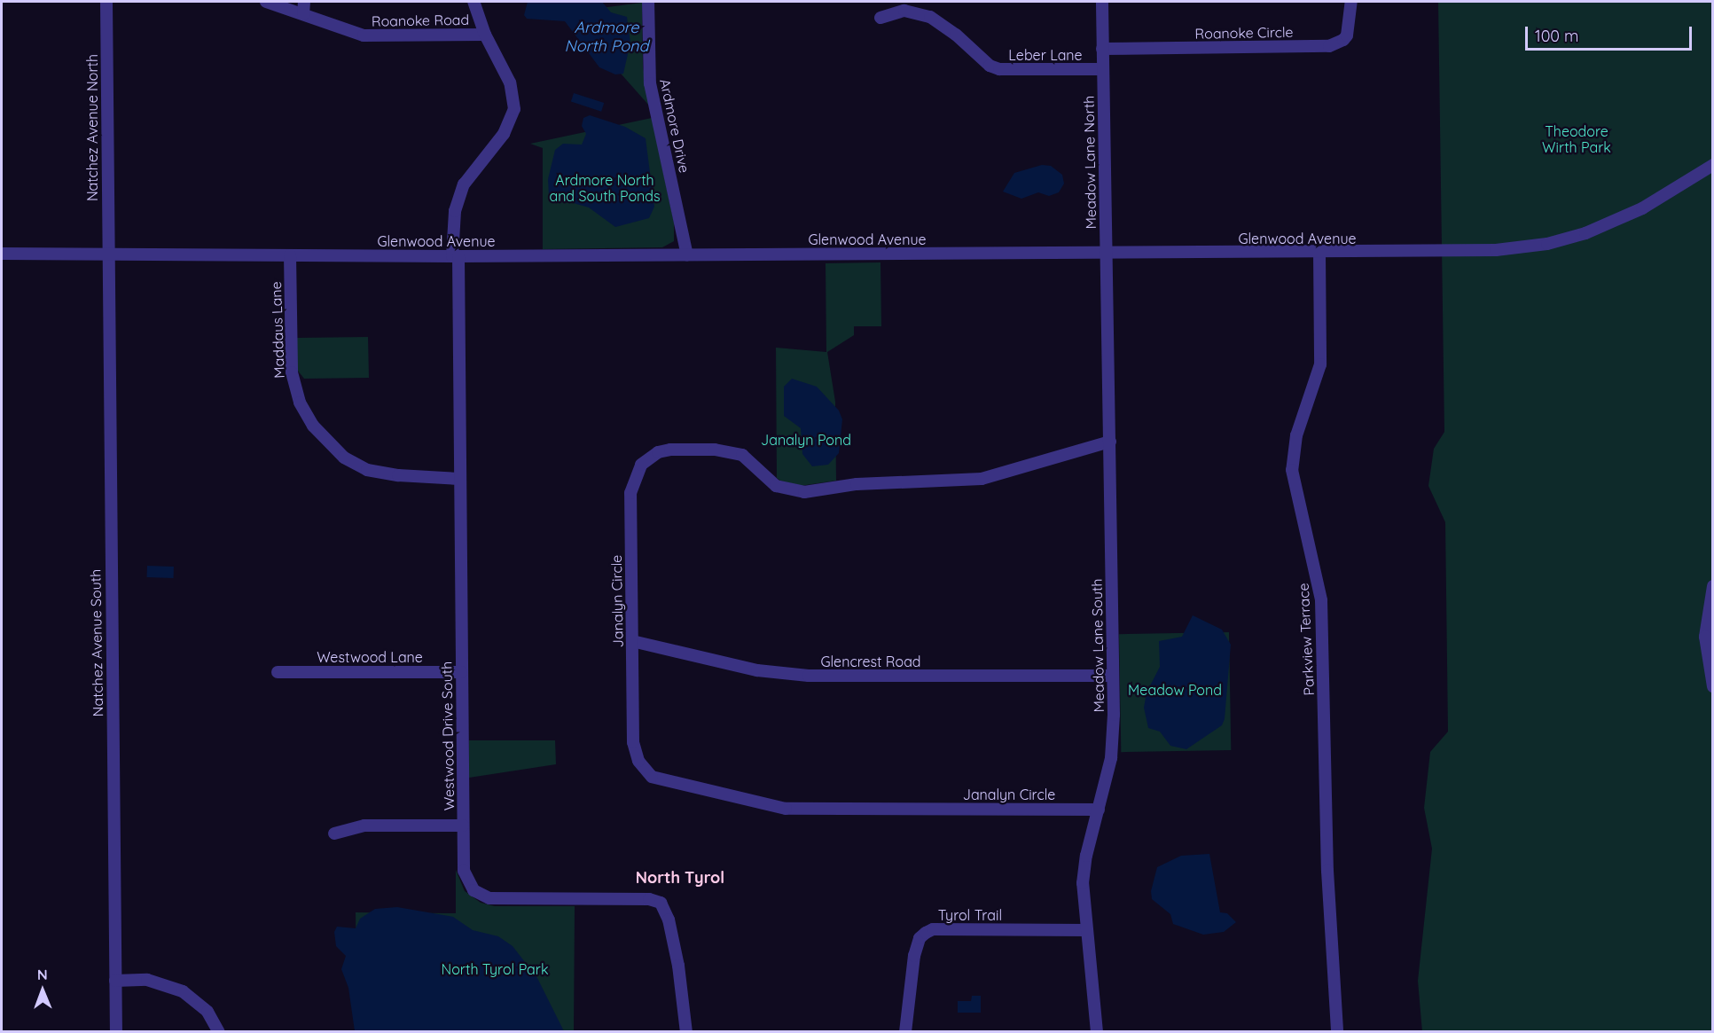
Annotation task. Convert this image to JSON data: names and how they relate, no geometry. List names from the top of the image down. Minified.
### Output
{"streets":{"street":["Roanoke Road","Roanoke Circle","Leber Lane","Ardmore Drive","Natchez Avenue North","Meadow Lane North","Glenwood Avenue","Maddaus Lane","Janalyn Circle","Parkview Terrace","Natchez Avenue South","Meadow Lane South","Westwood Lane","Glencrest Road","Westwood Drive South","Tyrol Trail"]},"crossings":[["Roanoke Road","Westwood Drive South"],["Roanoke Circle","Meadow Lane North"],["Leber Lane","Meadow Lane North"],["Ardmore Drive","Glenwood Avenue"],["Natchez Avenue North","Glenwood Avenue"],["Natchez Avenue North","Natchez Avenue South"],["Meadow Lane North","Glenwood Avenue"],["Meadow Lane North","Meadow Lane South"],["Glenwood Avenue","Maddaus Lane"],["Glenwood Avenue","Parkview Terrace"],["Glenwood Avenue","Natchez Avenue South"],["Glenwood Avenue","Meadow Lane South"],["Glenwood Avenue","Westwood Drive South"],["Maddaus Lane","Westwood Drive South"],["Janalyn Circle","Meadow Lane South"],["Janalyn Circle","Glencrest Road"],["Meadow Lane South","Glencrest Road"],["Meadow Lane South","Tyrol Trail"],["Westwood Lane","Westwood Drive South"]],"districts":["North Tyrol"],"water":["Ardmore North Pond"],"parks":["Theodore Wirth Park","Ardmore North and South Ponds","Janalyn Pond","Meadow Pond","North Tyrol Park"],"scale_bar":"100 m","north":"top"}
